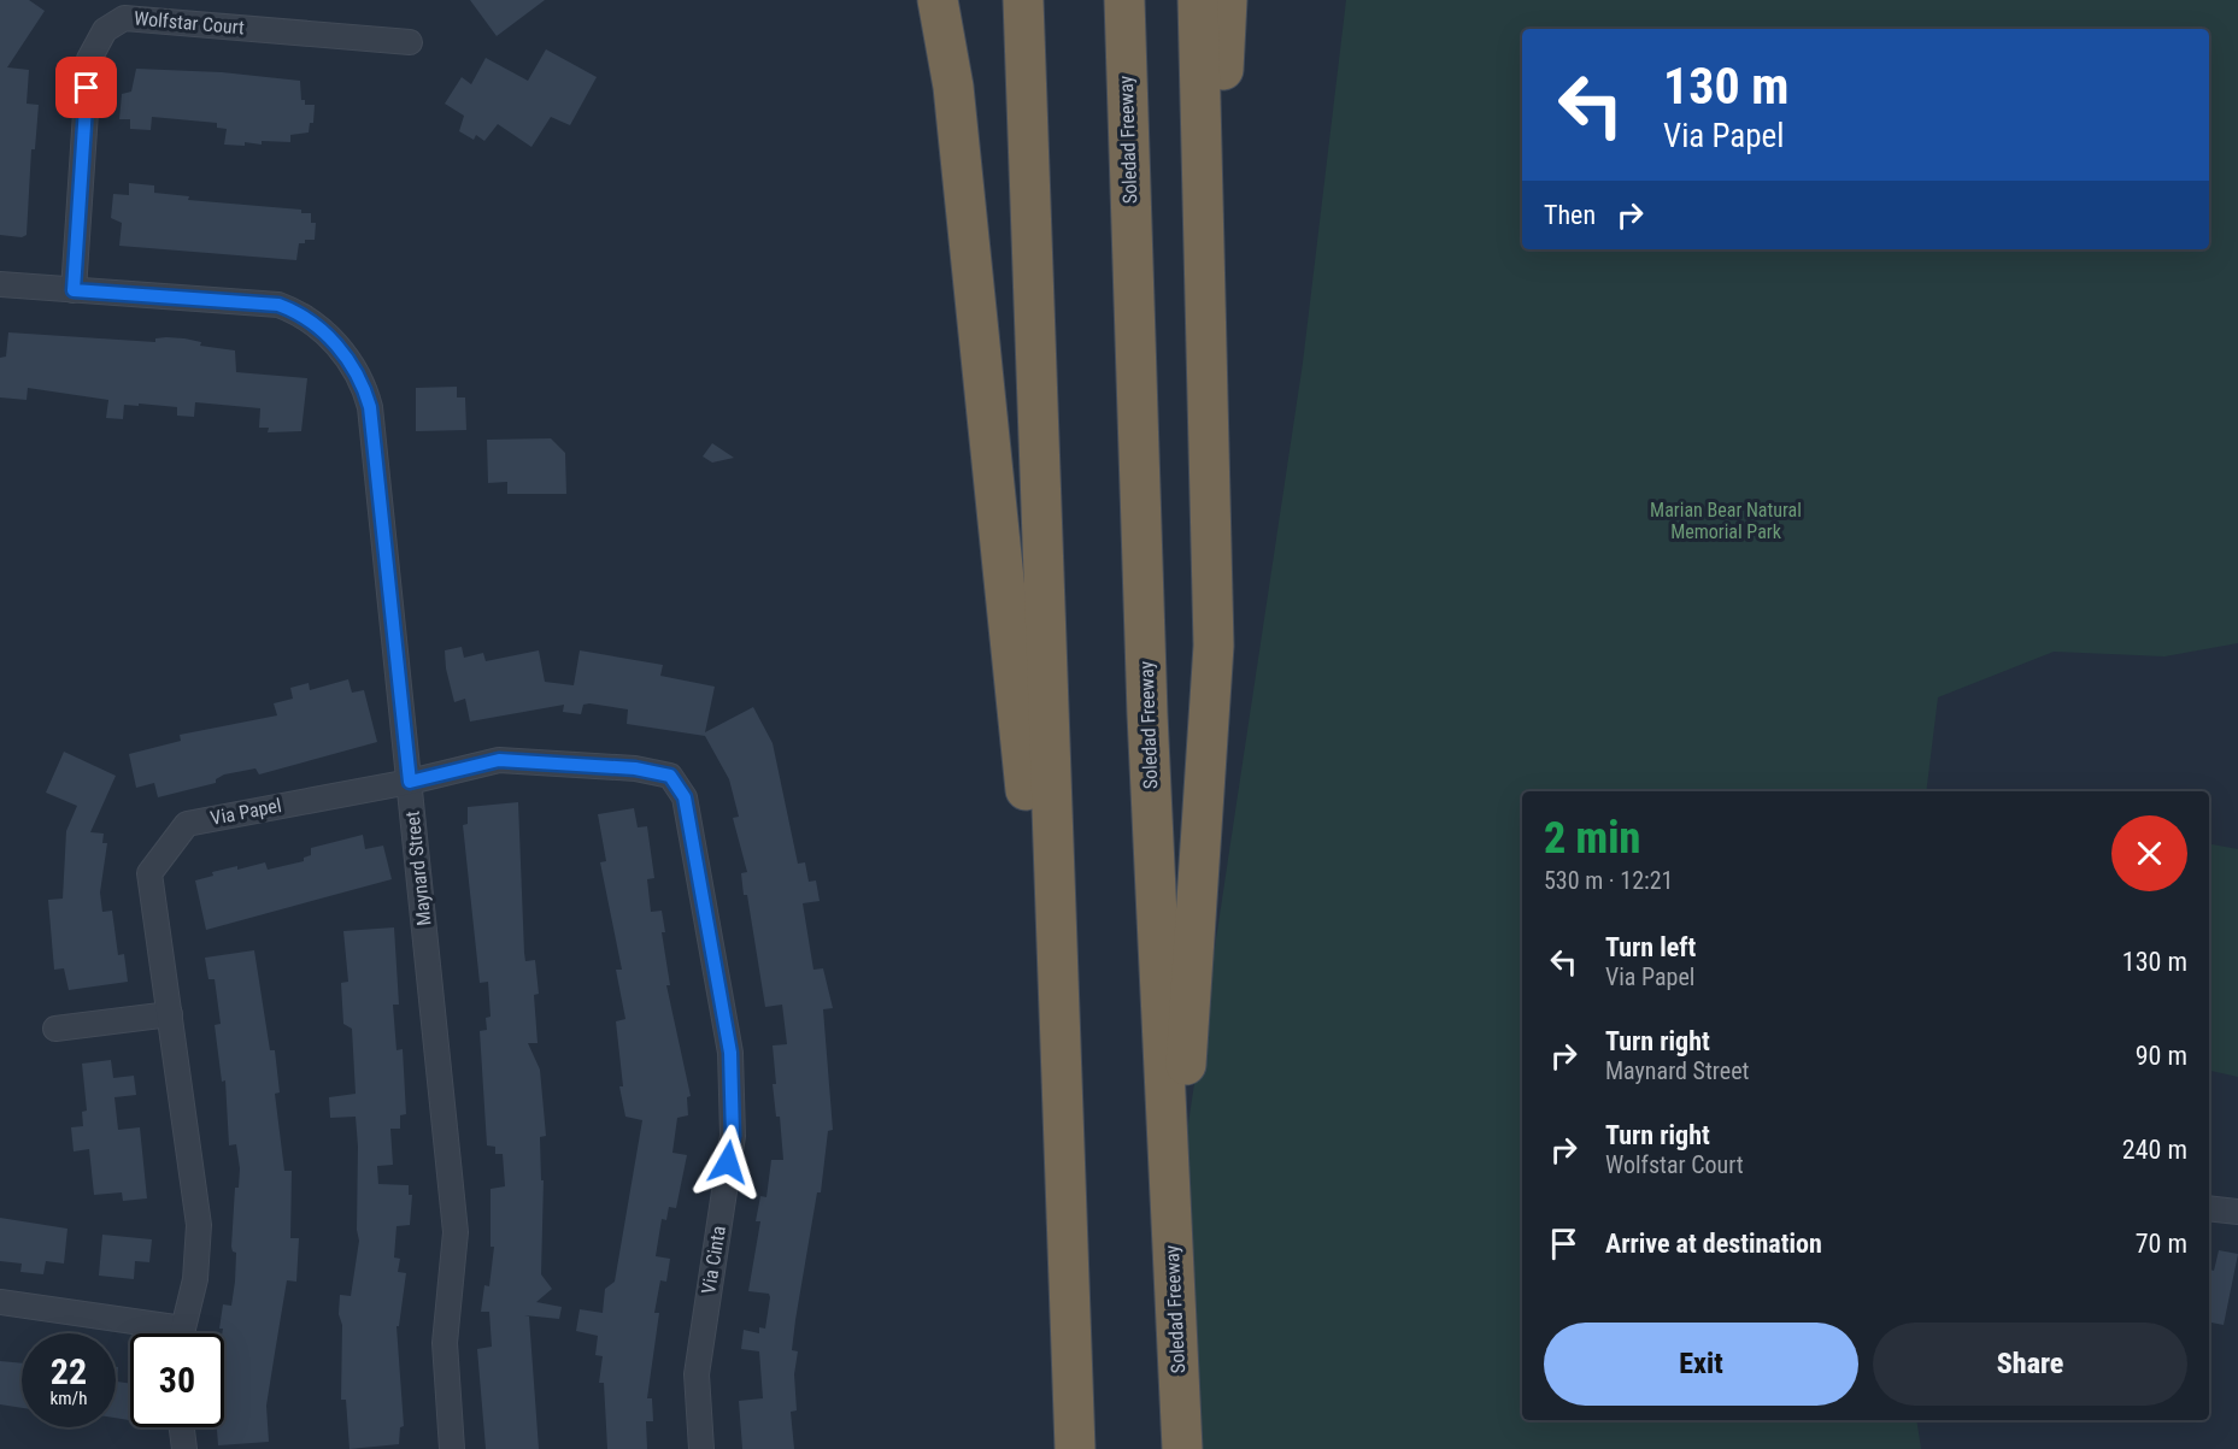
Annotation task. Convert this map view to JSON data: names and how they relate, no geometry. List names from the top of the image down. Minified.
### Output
{"streets":{"highway":["Soledad Freeway"],"street":["Wolfstar Court","Via Papel","Maynard Street","Via Cinta"]},"crossings":[["Wolfstar Court","Maynard Street"],["Via Papel","Maynard Street"],["Via Papel","Via Cinta"]],"parks":["Marian Bear Natural Memorial Park"],"page":{"turn":["130 m","Via Papel"],"then":"Then","heading":["2 min","530 m · 12:21"],"list":[{"name":"Turn left","note":"Via Papel","value":"130 m"},{"name":"Turn right","note":"Maynard Street","value":"90 m"},{"name":"Turn right","note":"Wolfstar Court","value":"240 m"},{"name":"Arrive at destination","value":"70 m"}],"buttons":["Exit","Share"],"speed":"22 km/h","limit":"30"}}
